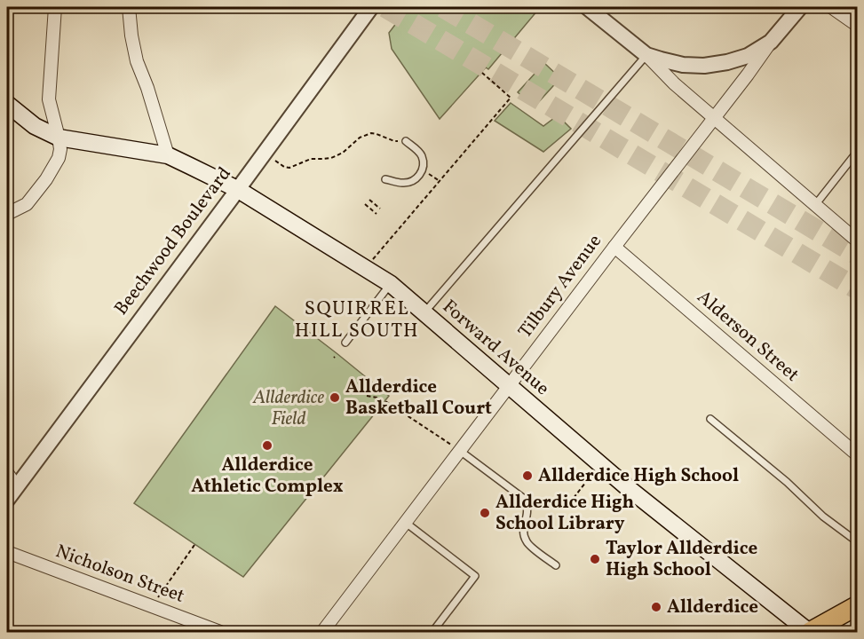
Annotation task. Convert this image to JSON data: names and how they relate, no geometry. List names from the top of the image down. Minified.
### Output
{"streets":{"main road":["Forward Avenue"],"street":["Beechwood Boulevard","Tilbury Avenue","Alderson Street","Nicholson Street"]},"crossings":[["Beechwood Boulevard","Forward Avenue"],["Tilbury Avenue","Alderson Street"],["Tilbury Avenue","Forward Avenue"]],"districts":["SQUIRREL HILL SOUTH"],"parks":["Allderdice Field"],"places":["Allderdice Basketball Court","Allderdice Athletic Complex","Allderdice High School","Allderdice High School Library","Taylor Allderdice High School","Allderdice"]}
